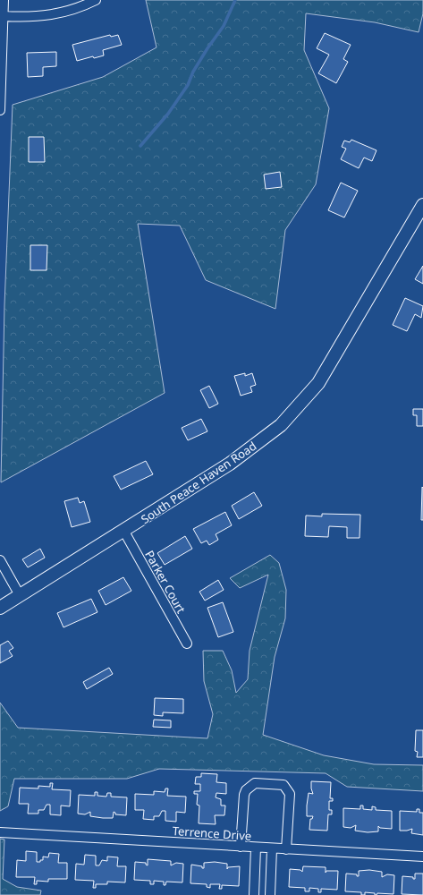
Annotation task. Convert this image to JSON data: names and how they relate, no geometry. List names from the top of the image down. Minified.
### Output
{"streets":{"main road":["South Peace Haven Road"],"street":["Parker Court","Terrence Drive"]},"crossings":[["South Peace Haven Road","Parker Court"]]}
